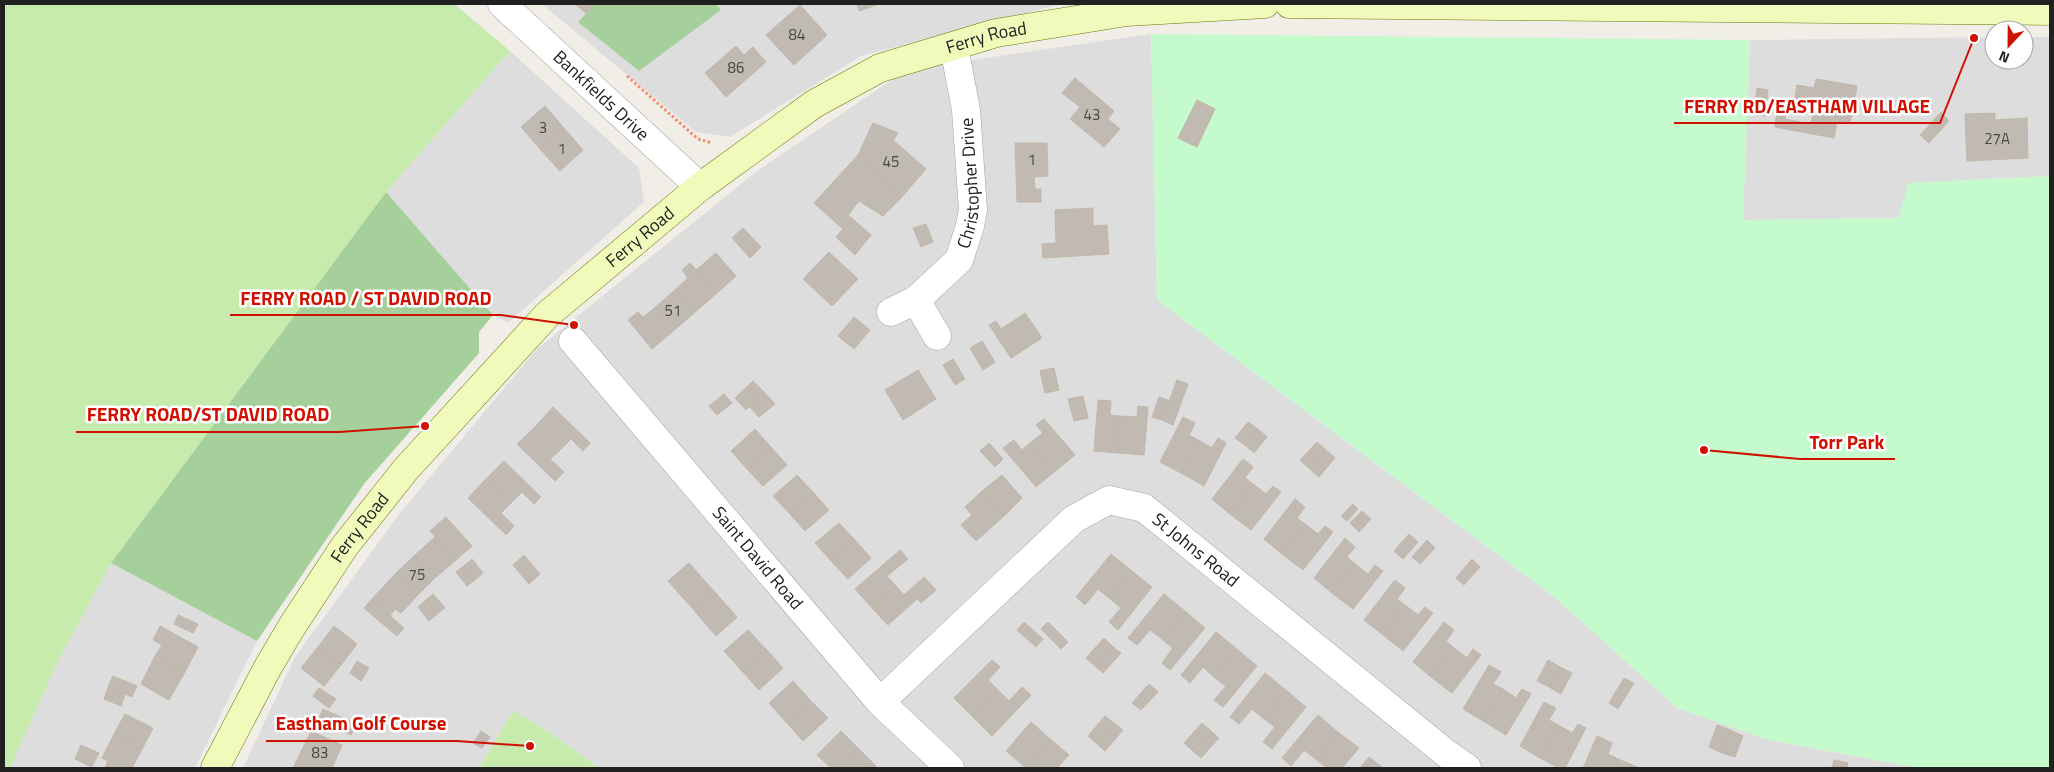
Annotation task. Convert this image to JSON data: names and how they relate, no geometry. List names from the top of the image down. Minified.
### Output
{"streets":{"street":["Ferry Road","Bankfields Drive","Christopher Drive","St Johns Road","Saint David Road"]},"crossings":[["Ferry Road","Bankfields Drive"],["Ferry Road","Christopher Drive"],["St Johns Road","Saint David Road"]],"places":["FERRY RD/EASTHAM VILLAGE","FERRY ROAD / ST DAVID ROAD","FERRY ROAD/ST DAVID ROAD","Torr Park","Eastham Golf Course"],"house_numbers":["84","86","43","3","27A","1","1","45","51","75","83"],"north":"bottom"}
